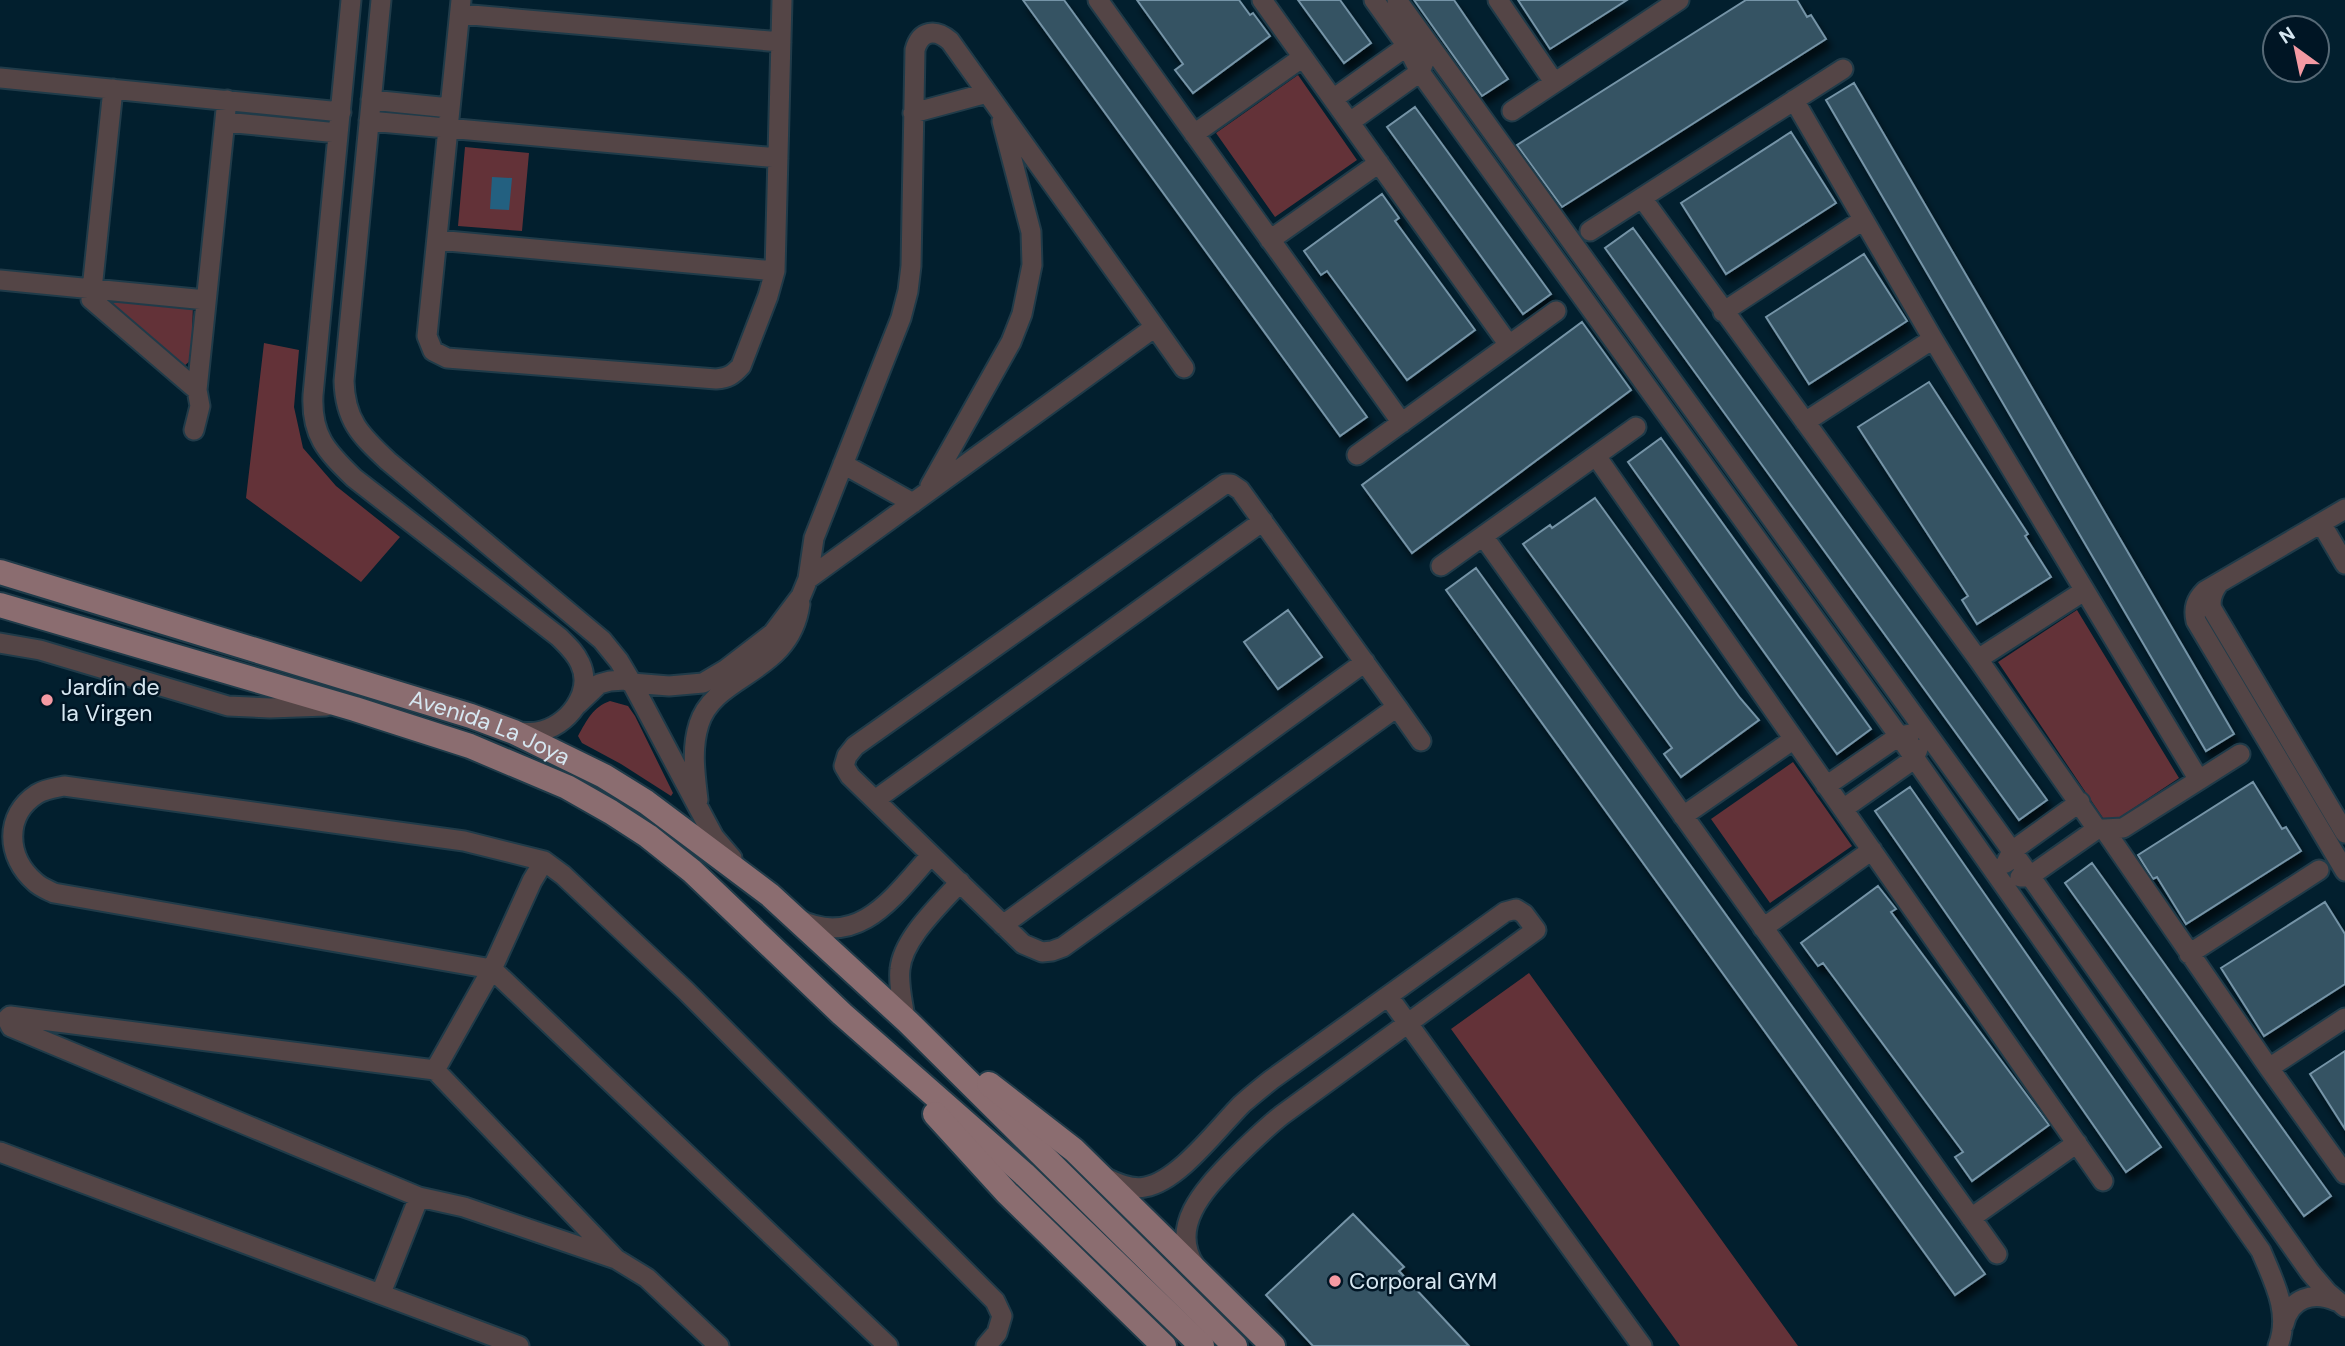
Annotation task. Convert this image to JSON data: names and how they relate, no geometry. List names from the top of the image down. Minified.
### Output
{"streets":{"main road":["Avenida La Joya"]},"places":["Jardín de la Virgen","Corporal GYM"],"north":"top left"}
